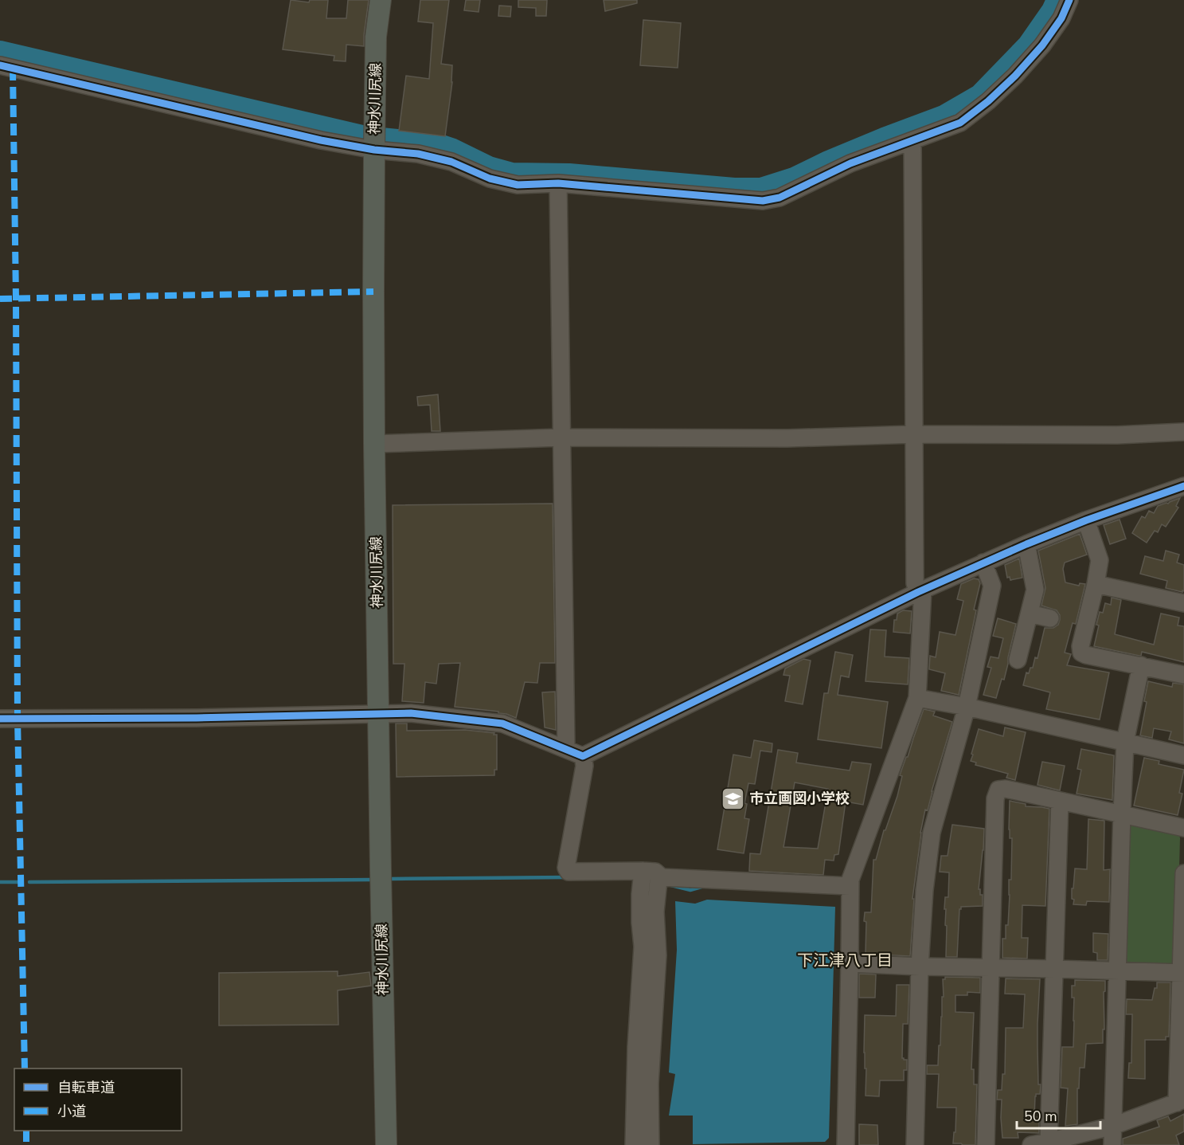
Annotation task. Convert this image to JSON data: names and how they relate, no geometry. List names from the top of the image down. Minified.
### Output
{"streets":{"main road":["神水川尻線"]},"districts":["下江津八丁目"],"places":{"school or university":["市立画図小学校"]},"legend":["自転車道","小道"],"scale_bar":"50 m"}
